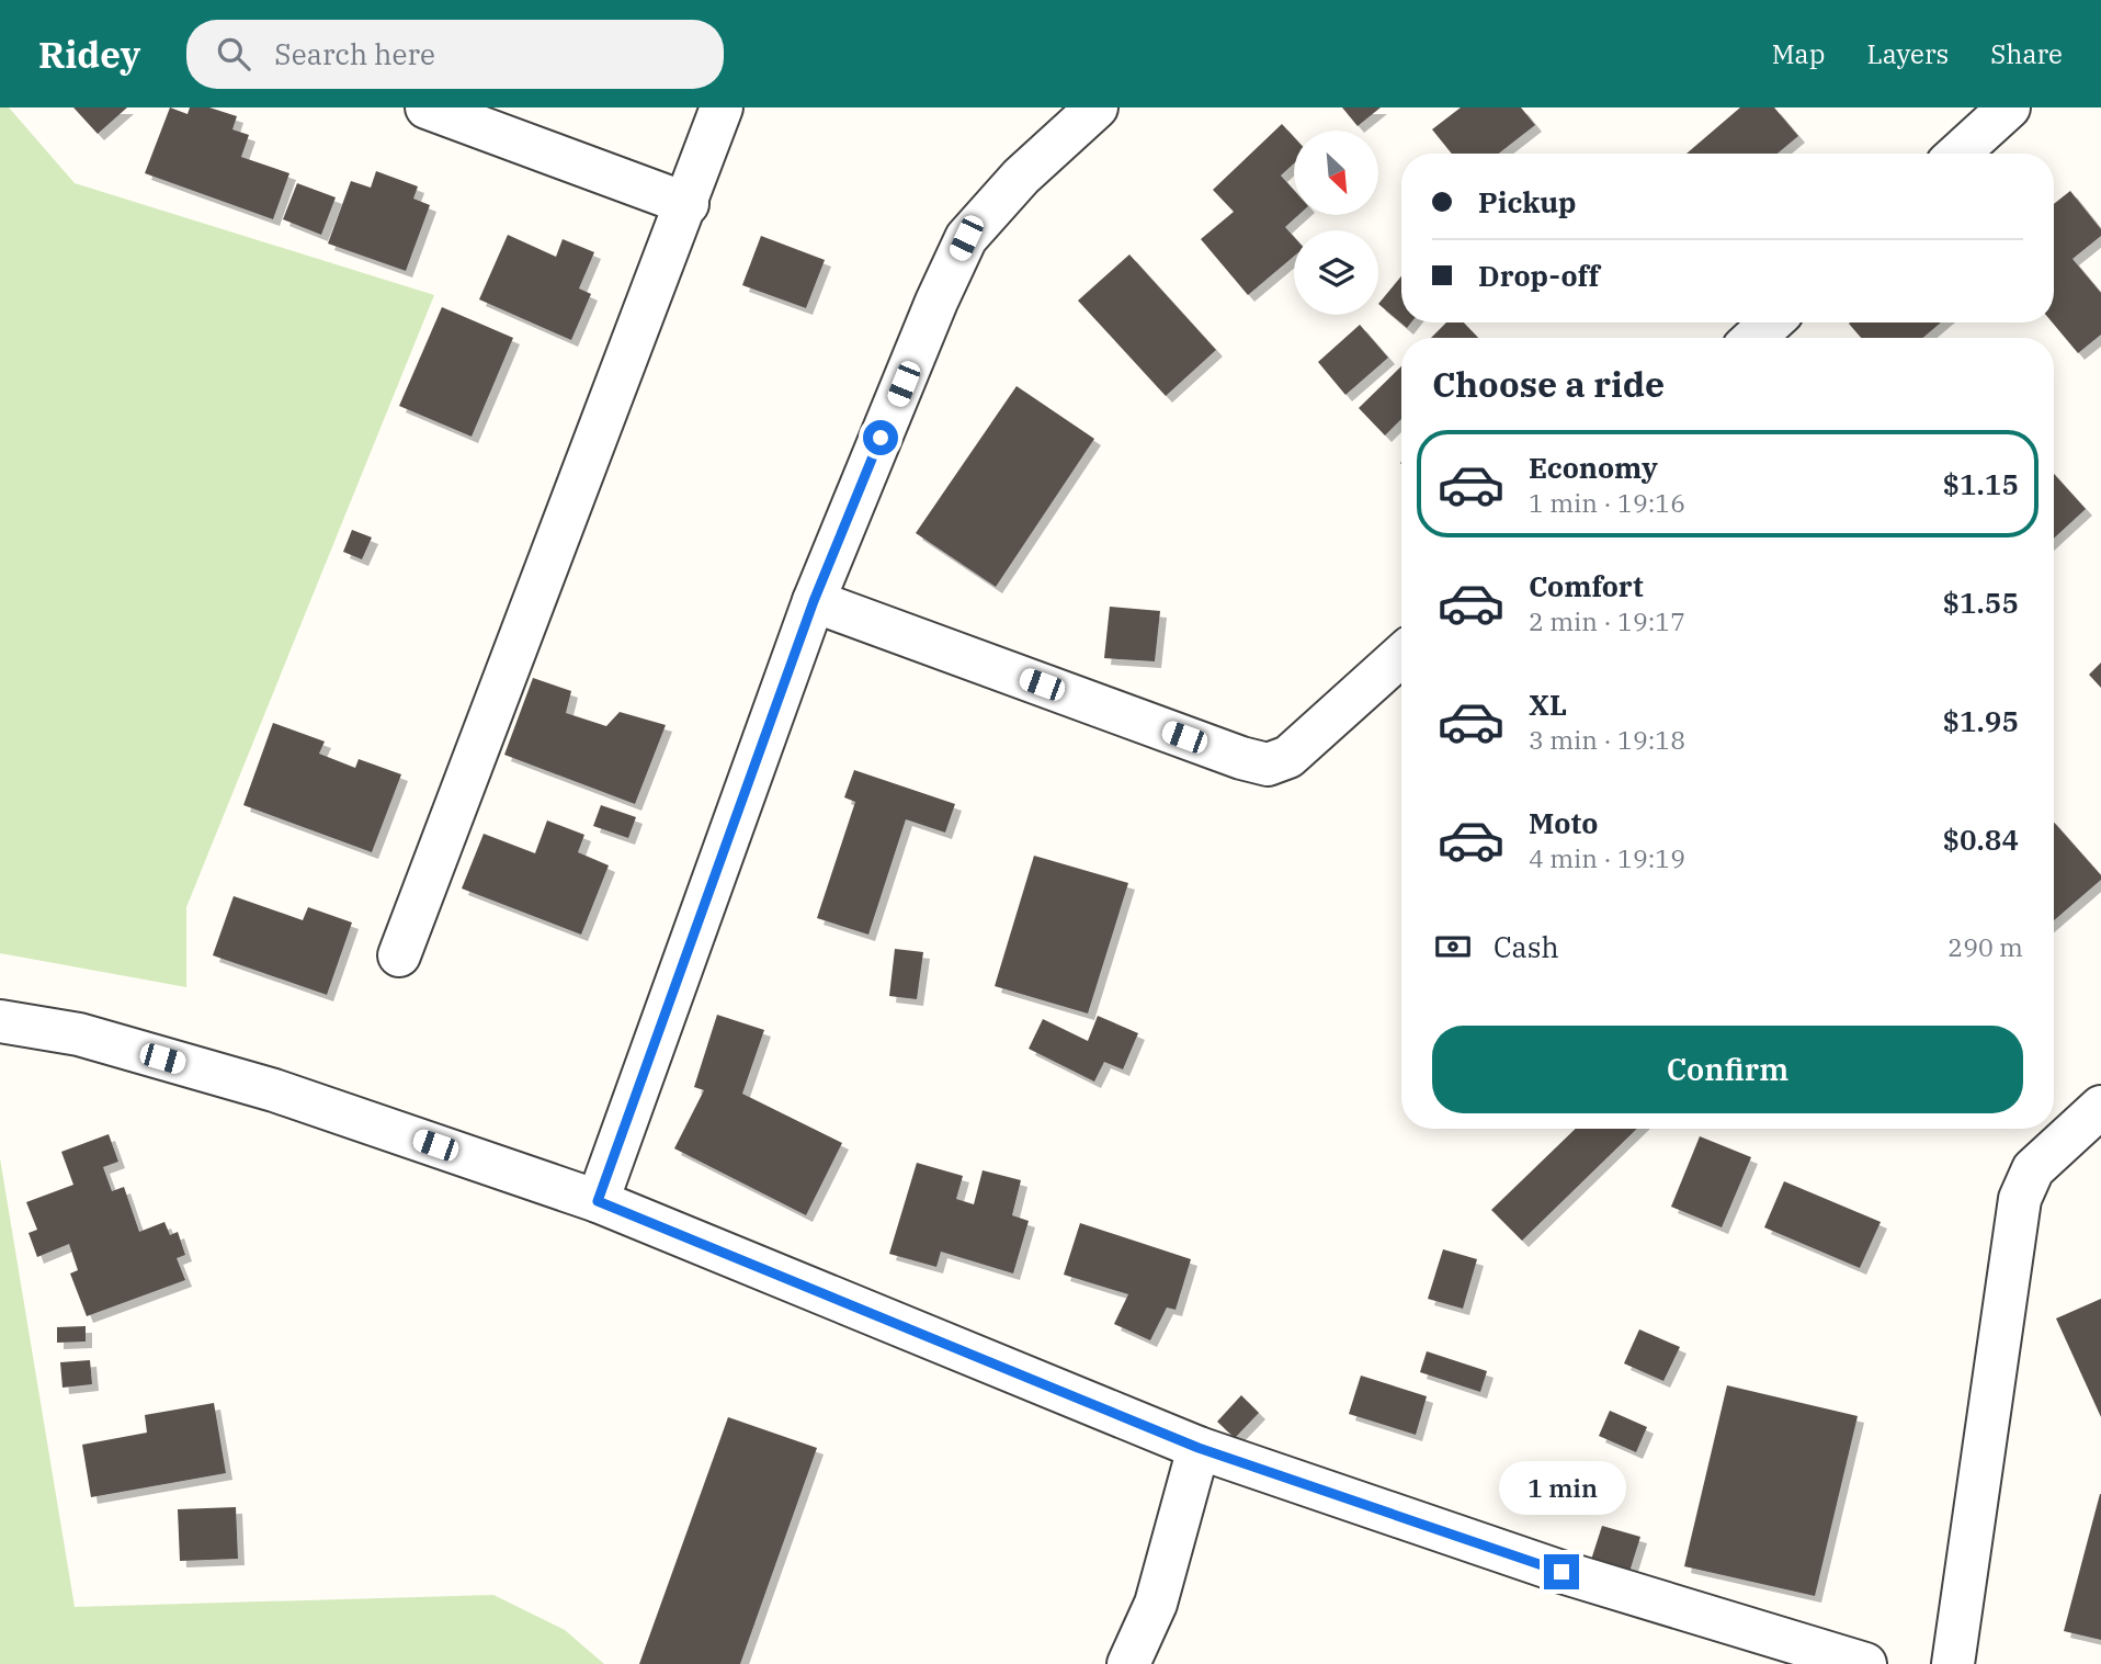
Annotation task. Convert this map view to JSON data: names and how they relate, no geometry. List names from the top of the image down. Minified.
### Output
{"north":"bottom right","page":{"header":"Ridey","search":"Search here","nav":["Map","Layers","Share"],"banner":["Pickup","Drop-off"],"heading":"Choose a ride","list":[{"name":"Economy","note":"1 min · 19:16","value":"$1.15"},{"name":"Comfort","note":"2 min · 19:17","value":"$1.55"},{"name":"XL","note":"3 min · 19:18","value":"$1.95"},{"name":"Moto","note":"4 min · 19:19","value":"$0.84"}],"pay":["Cash","290 m"],"buttons":"Confirm","bubble":"1 min"}}
